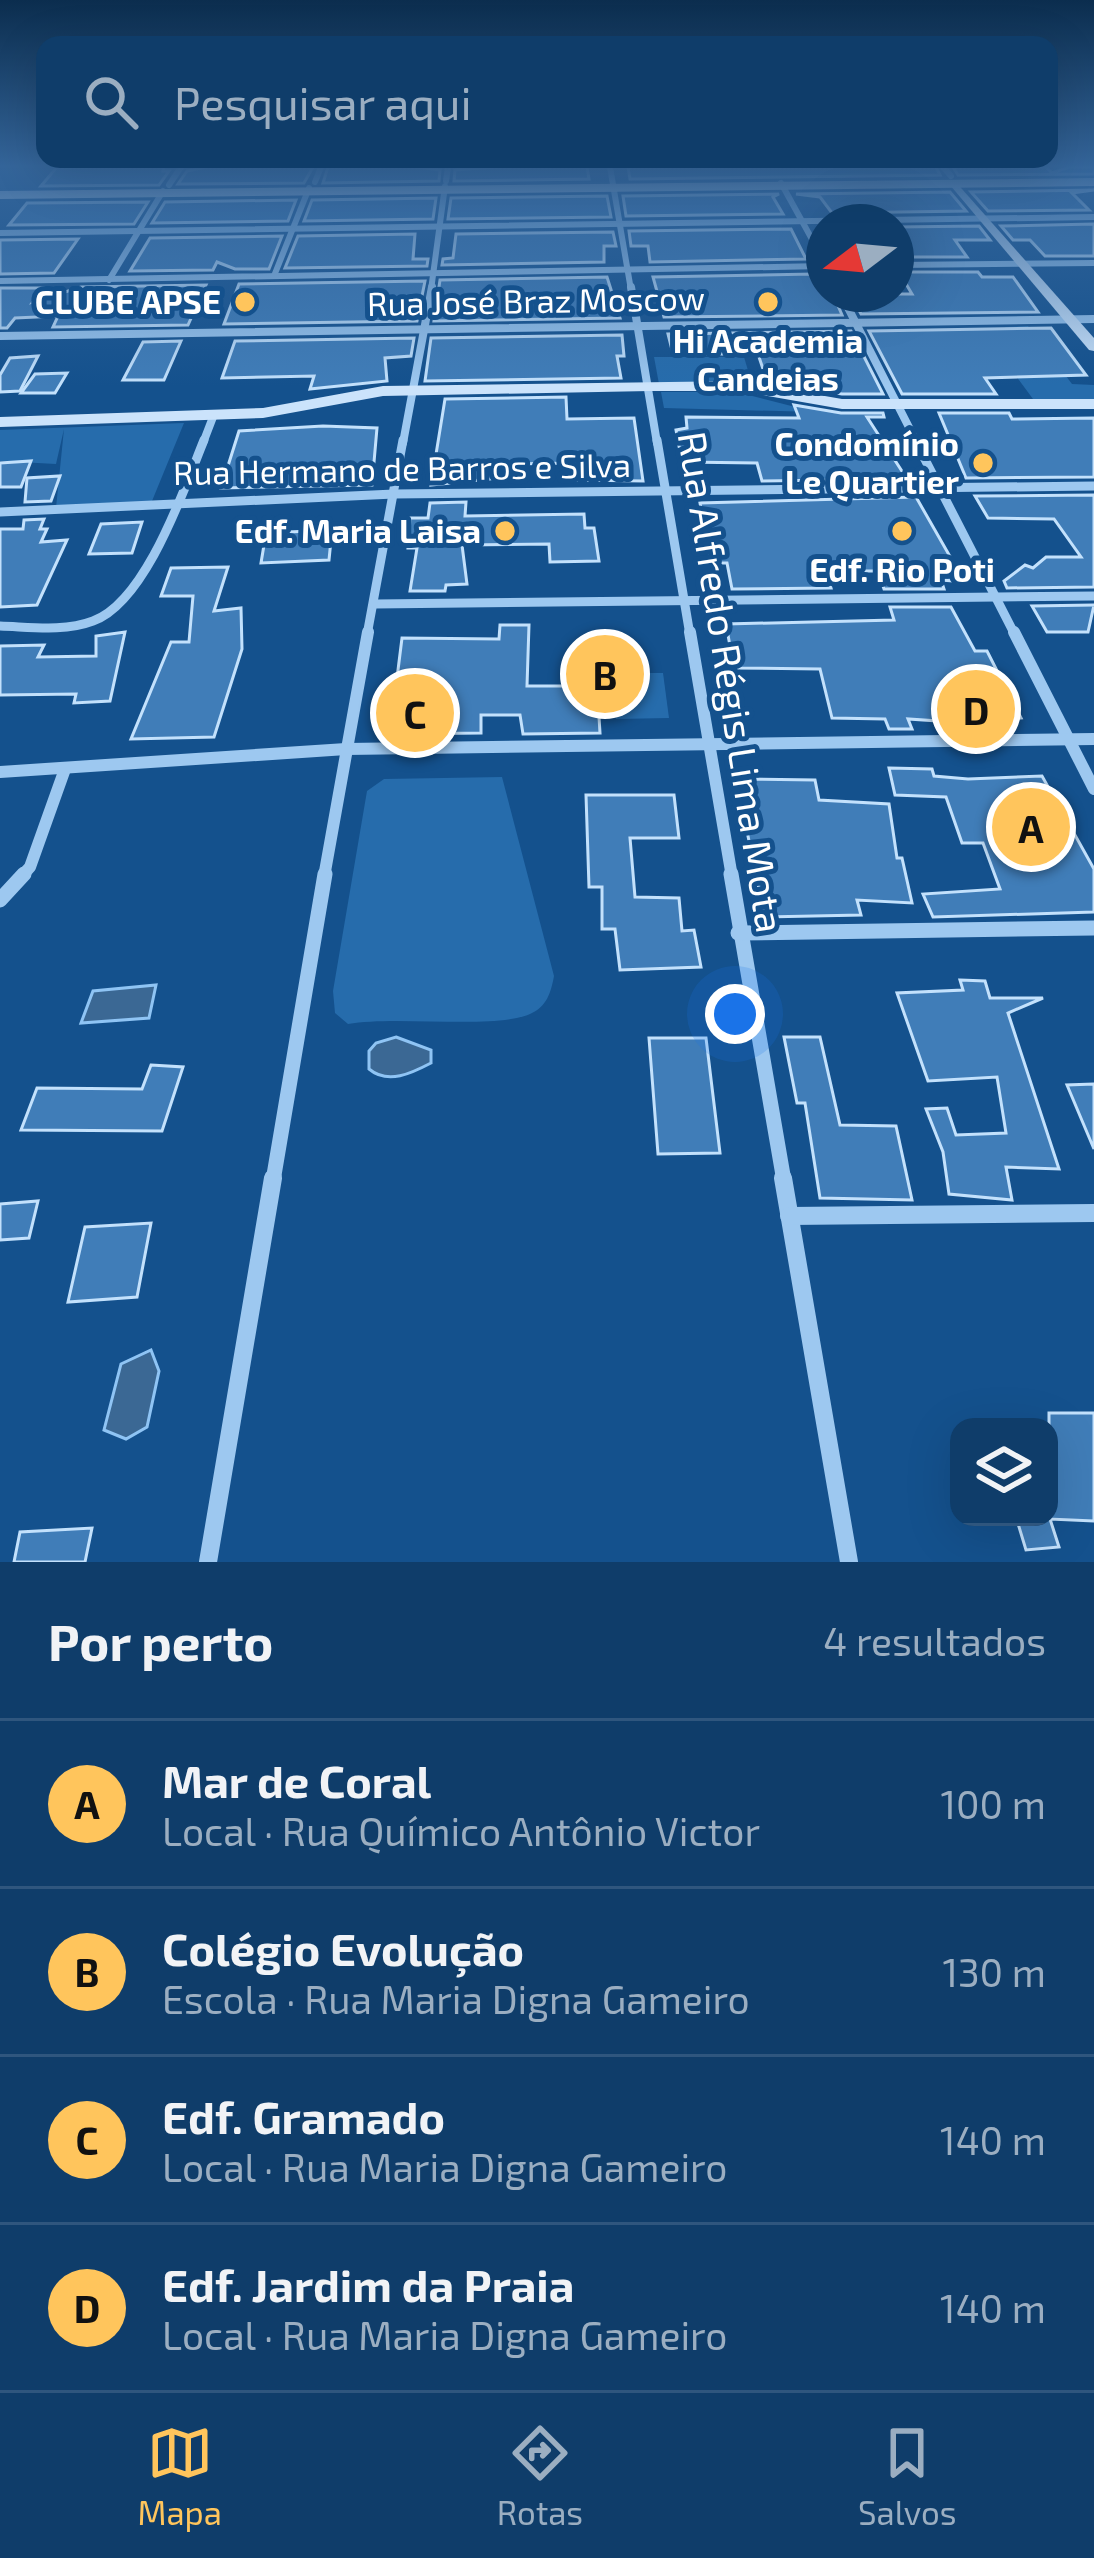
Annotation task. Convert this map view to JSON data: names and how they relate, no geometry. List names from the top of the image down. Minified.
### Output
{"streets":{"street":["Rua José Braz Moscow","Rua Hermano de Barros e Silva","Rua Alfredo Régis Lima Mota"]},"crossings":[["Rua José Braz Moscow","Rua Alfredo Régis Lima Mota"],["Rua Hermano de Barros e Silva","Rua Alfredo Régis Lima Mota"]],"places":["CLUBE APSE","Hi Academia Candeias","Condomínio Le Quartier","Edf. Maria Laisa","Edf. Rio Poti"],"north":"left","page":{"search":"Pesquisar aqui","pins":["B","D","C","A"],"heading":["Por perto","4 resultados"],"list":[{"mark":"A","name":"Mar de Coral","note":"Local · Rua Químico Antônio Victor","value":"100 m"},{"mark":"B","name":"Colégio Evolução","note":"Escola · Rua Maria Digna Gameiro","value":"130 m"},{"mark":"C","name":"Edf. Gramado","note":"Local · Rua Maria Digna Gameiro","value":"140 m"},{"mark":"D","name":"Edf. Jardim da Praia","note":"Local · Rua Maria Digna Gameiro","value":"140 m"}],"nav":["Mapa","Rotas","Salvos"]}}
